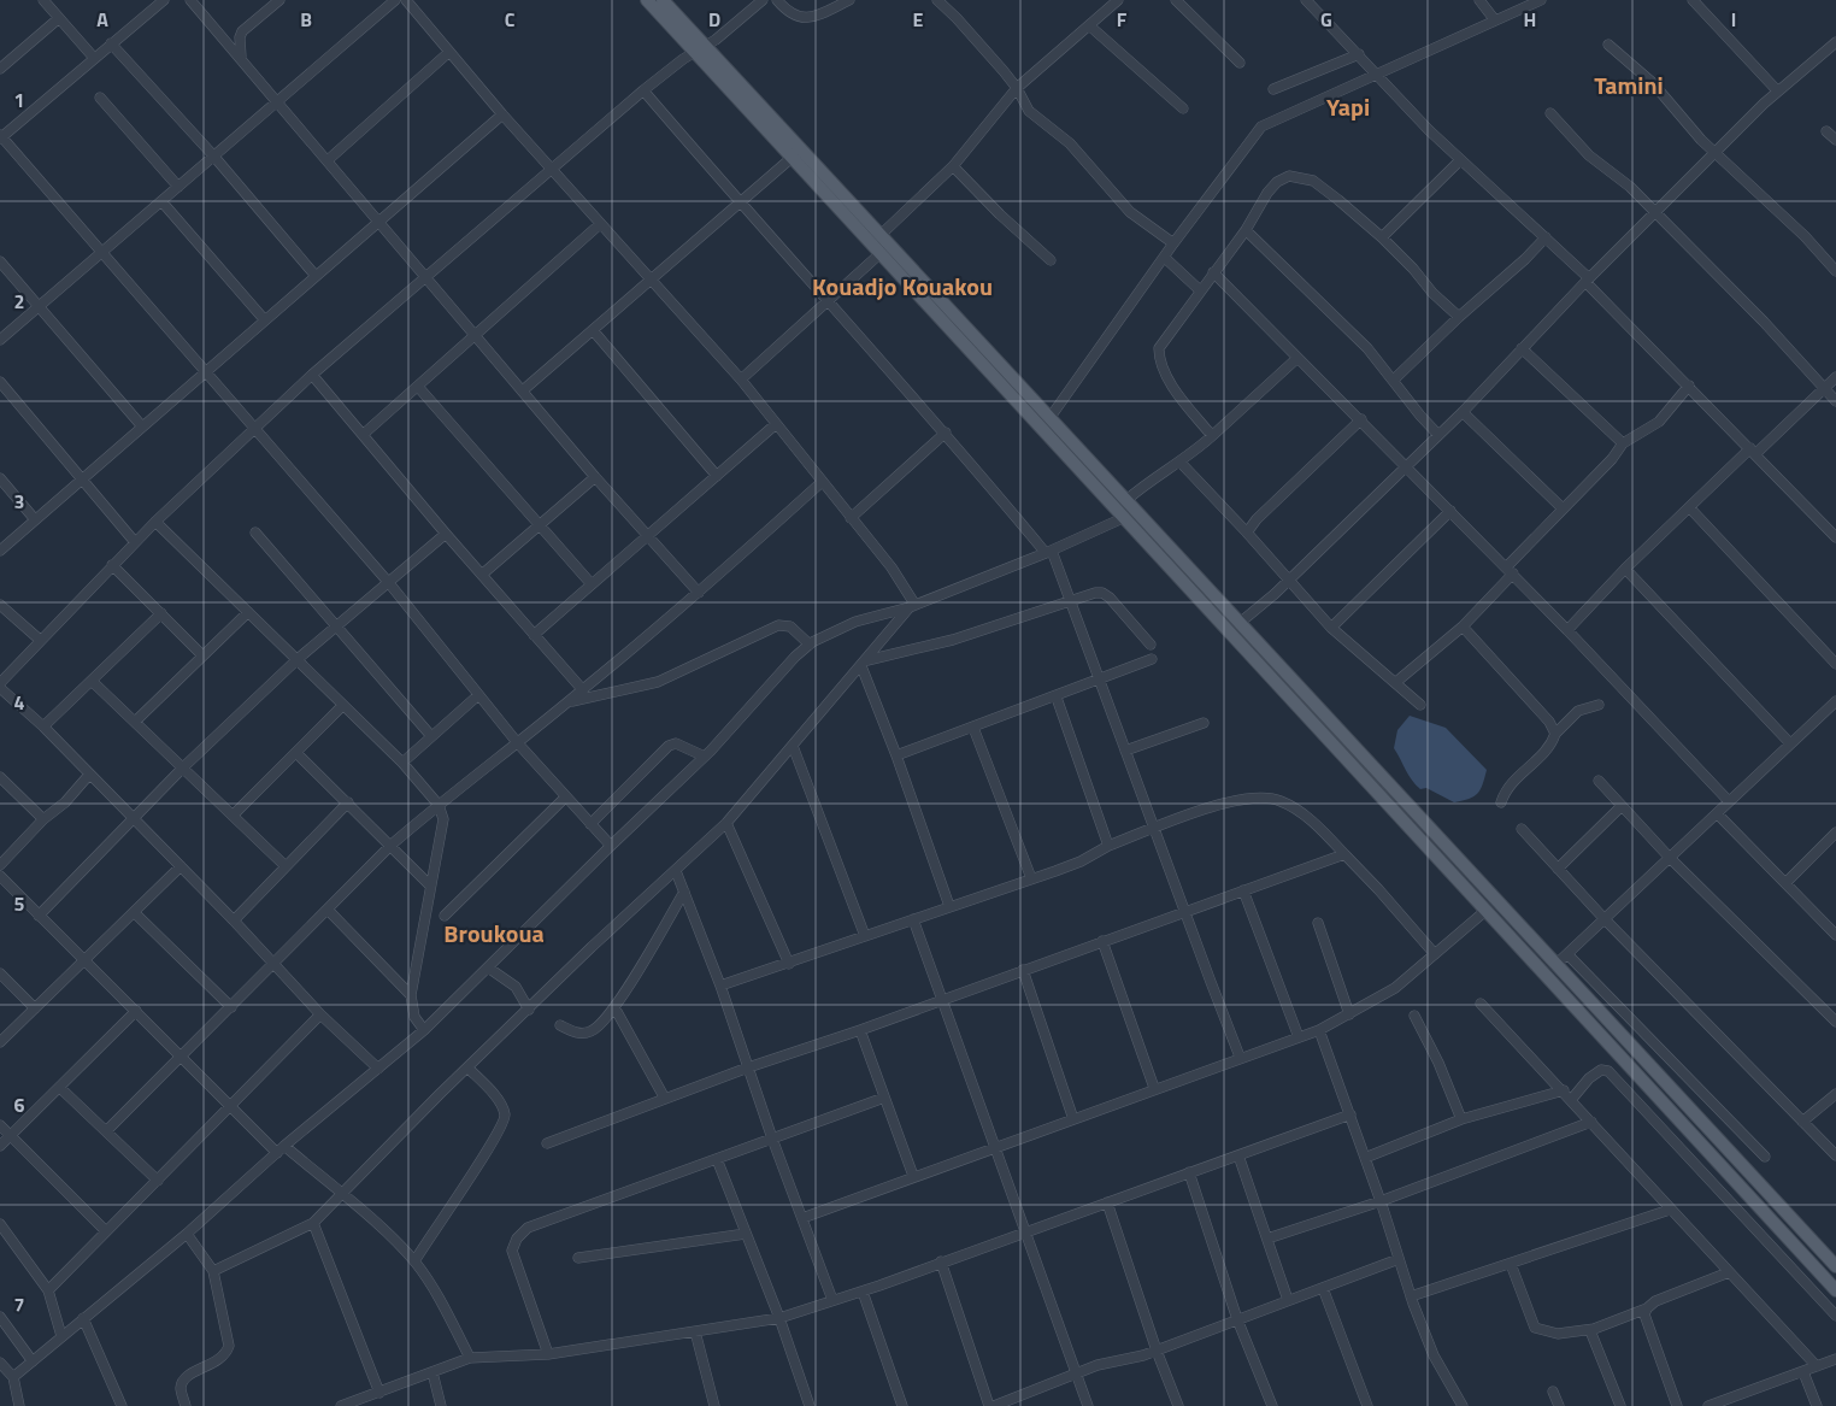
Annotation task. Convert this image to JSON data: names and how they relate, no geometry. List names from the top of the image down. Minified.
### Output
{"districts":["Tamini","Yapi","Kouadjo Kouakou","Broukoua"],"grid":{"columns":["A","B","C","D","E","F","G","H","I"],"rows":["1","2","3","4","5","6","7"]}}
